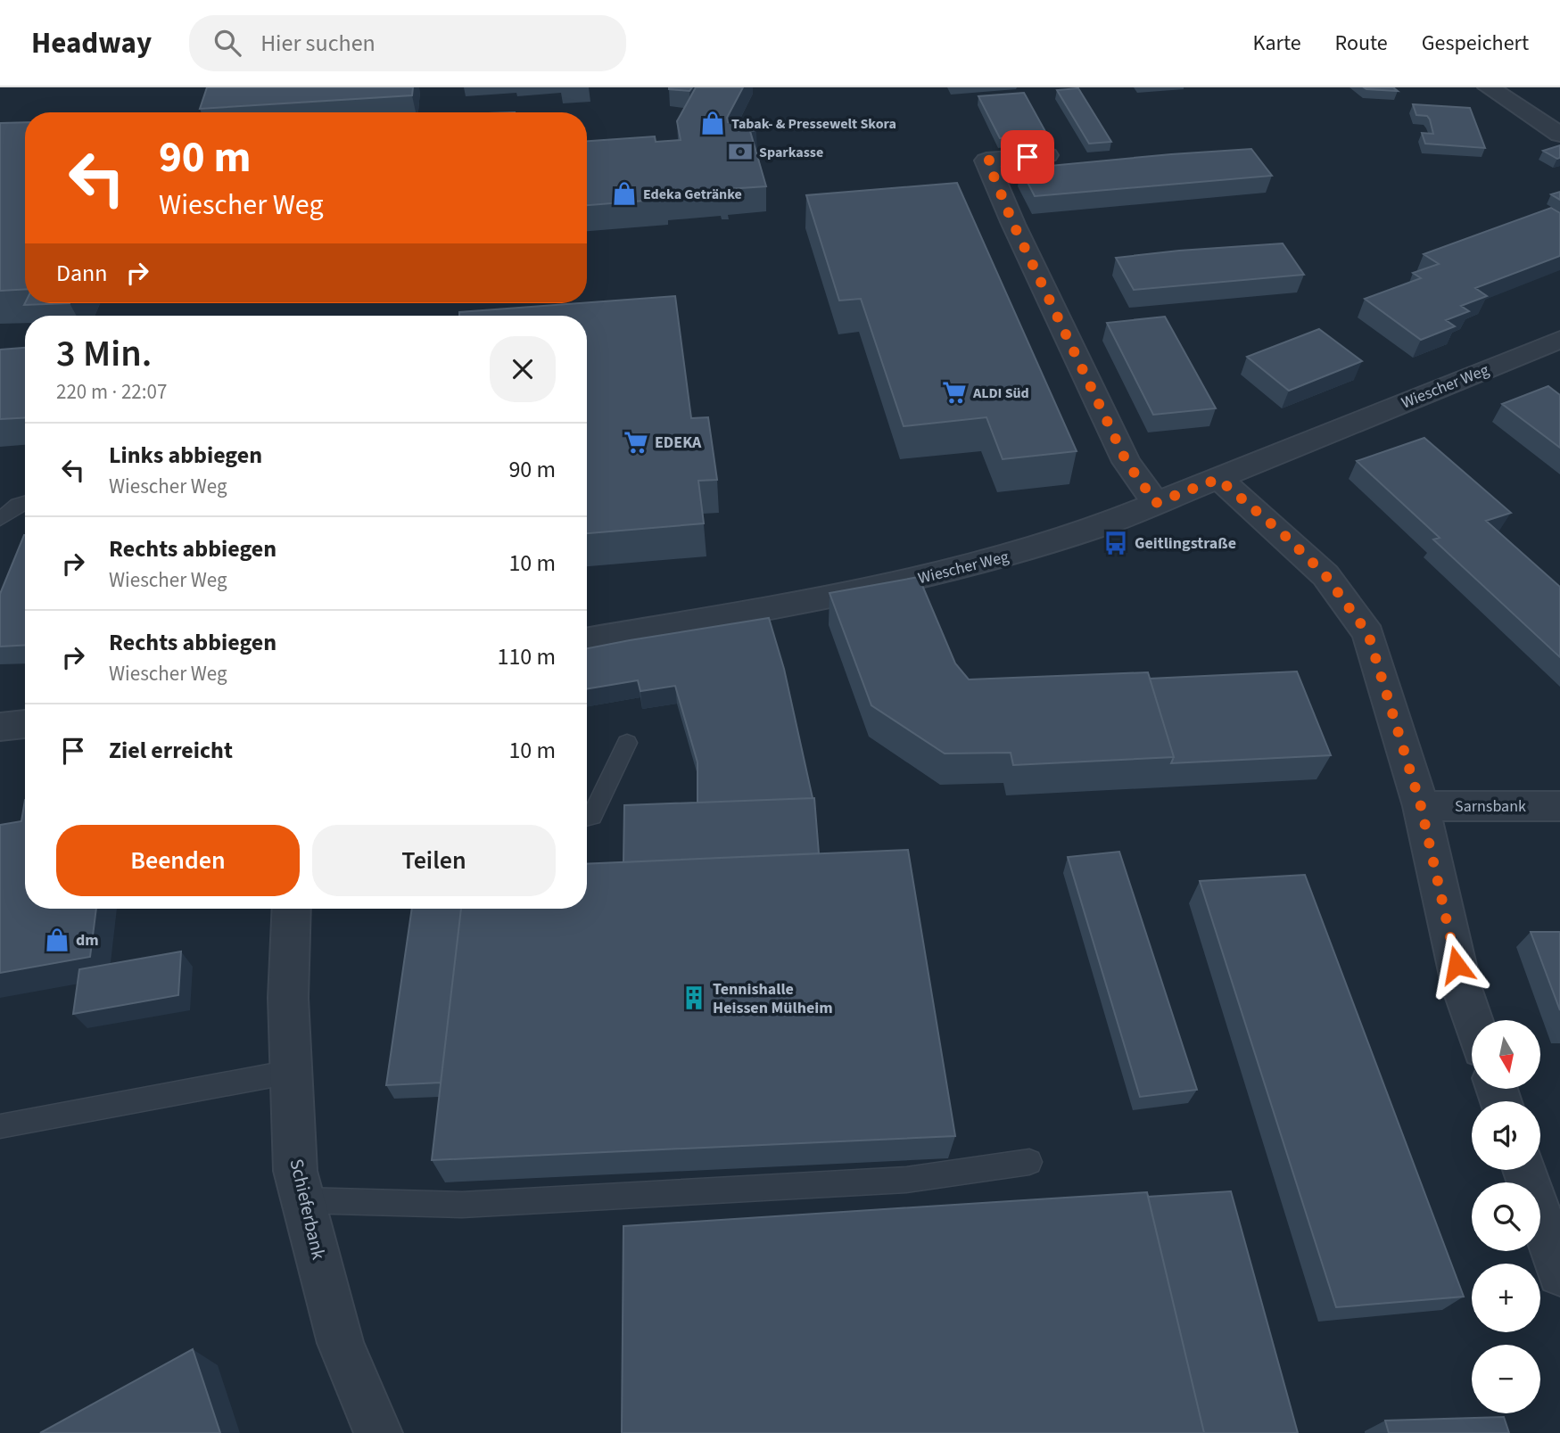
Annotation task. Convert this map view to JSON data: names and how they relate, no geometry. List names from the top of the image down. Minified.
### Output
{"streets":{"street":["Wiescher Weg","Sarnsbank","Schieferbank"]},"places":{"shop":["Tabak- & Pressewelt Skora","Edeka Getränke","dm"],"bank":["Sparkasse"],"supermarket":["ALDI Süd","EDEKA"],"bus stop":["Geitlingstraße"],"building":["Tennishalle Heissen Mülheim"]},"north":"bottom","page":{"header":"Headway","search":"Hier suchen","nav":["Karte","Route","Gespeichert"],"turn":["90 m","Wiescher Weg"],"then":"Dann","heading":["3 Min.","220 m · 22:07"],"list":[{"name":"Links abbiegen","note":"Wiescher Weg","value":"90 m"},{"name":"Rechts abbiegen","note":"Wiescher Weg","value":"10 m"},{"name":"Rechts abbiegen","note":"Wiescher Weg","value":"110 m"},{"name":"Ziel erreicht","value":"10 m"}],"buttons":["Beenden","Teilen"],"map_buttons":["+","−"]}}
